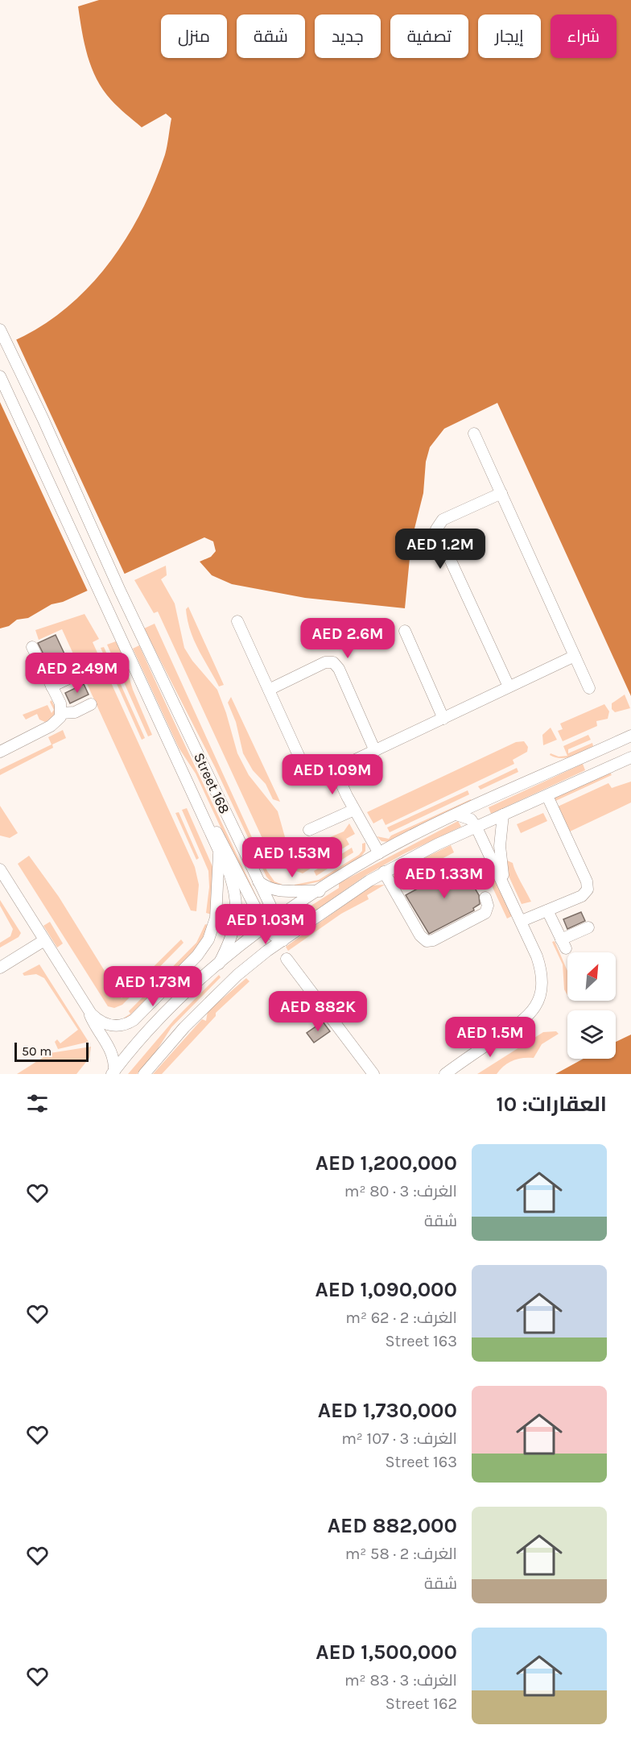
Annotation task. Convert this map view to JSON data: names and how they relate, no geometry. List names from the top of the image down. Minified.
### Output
{"streets":{"street":["Street 168"]},"scale_bar":"50 m","north":"top right","page":{"chip":["شراء","إيجار","تصفية","جديد","شقة","منزل"],"price":["AED 1.2M","AED 2.6M","AED 2.49M","AED 1.09M","AED 1.53M","AED 1.33M","AED 1.03M","AED 1.73M","AED 882K","AED 1.5M"],"scale":"50 m","heading":"العقارات: 10","list":[{"name":"AED 1,200,000","note":"الغرف: 3 · 80 m² · شقة"},{"name":"AED 1,090,000","note":"الغرف: 2 · 62 m² · Street 163"},{"name":"AED 1,730,000","note":"الغرف: 3 · 107 m² · Street 163"},{"name":"AED 882,000","note":"الغرف: 2 · 58 m² · شقة"},{"name":"AED 1,500,000","note":"الغرف: 3 · 83 m² · Street 162"}]}}
